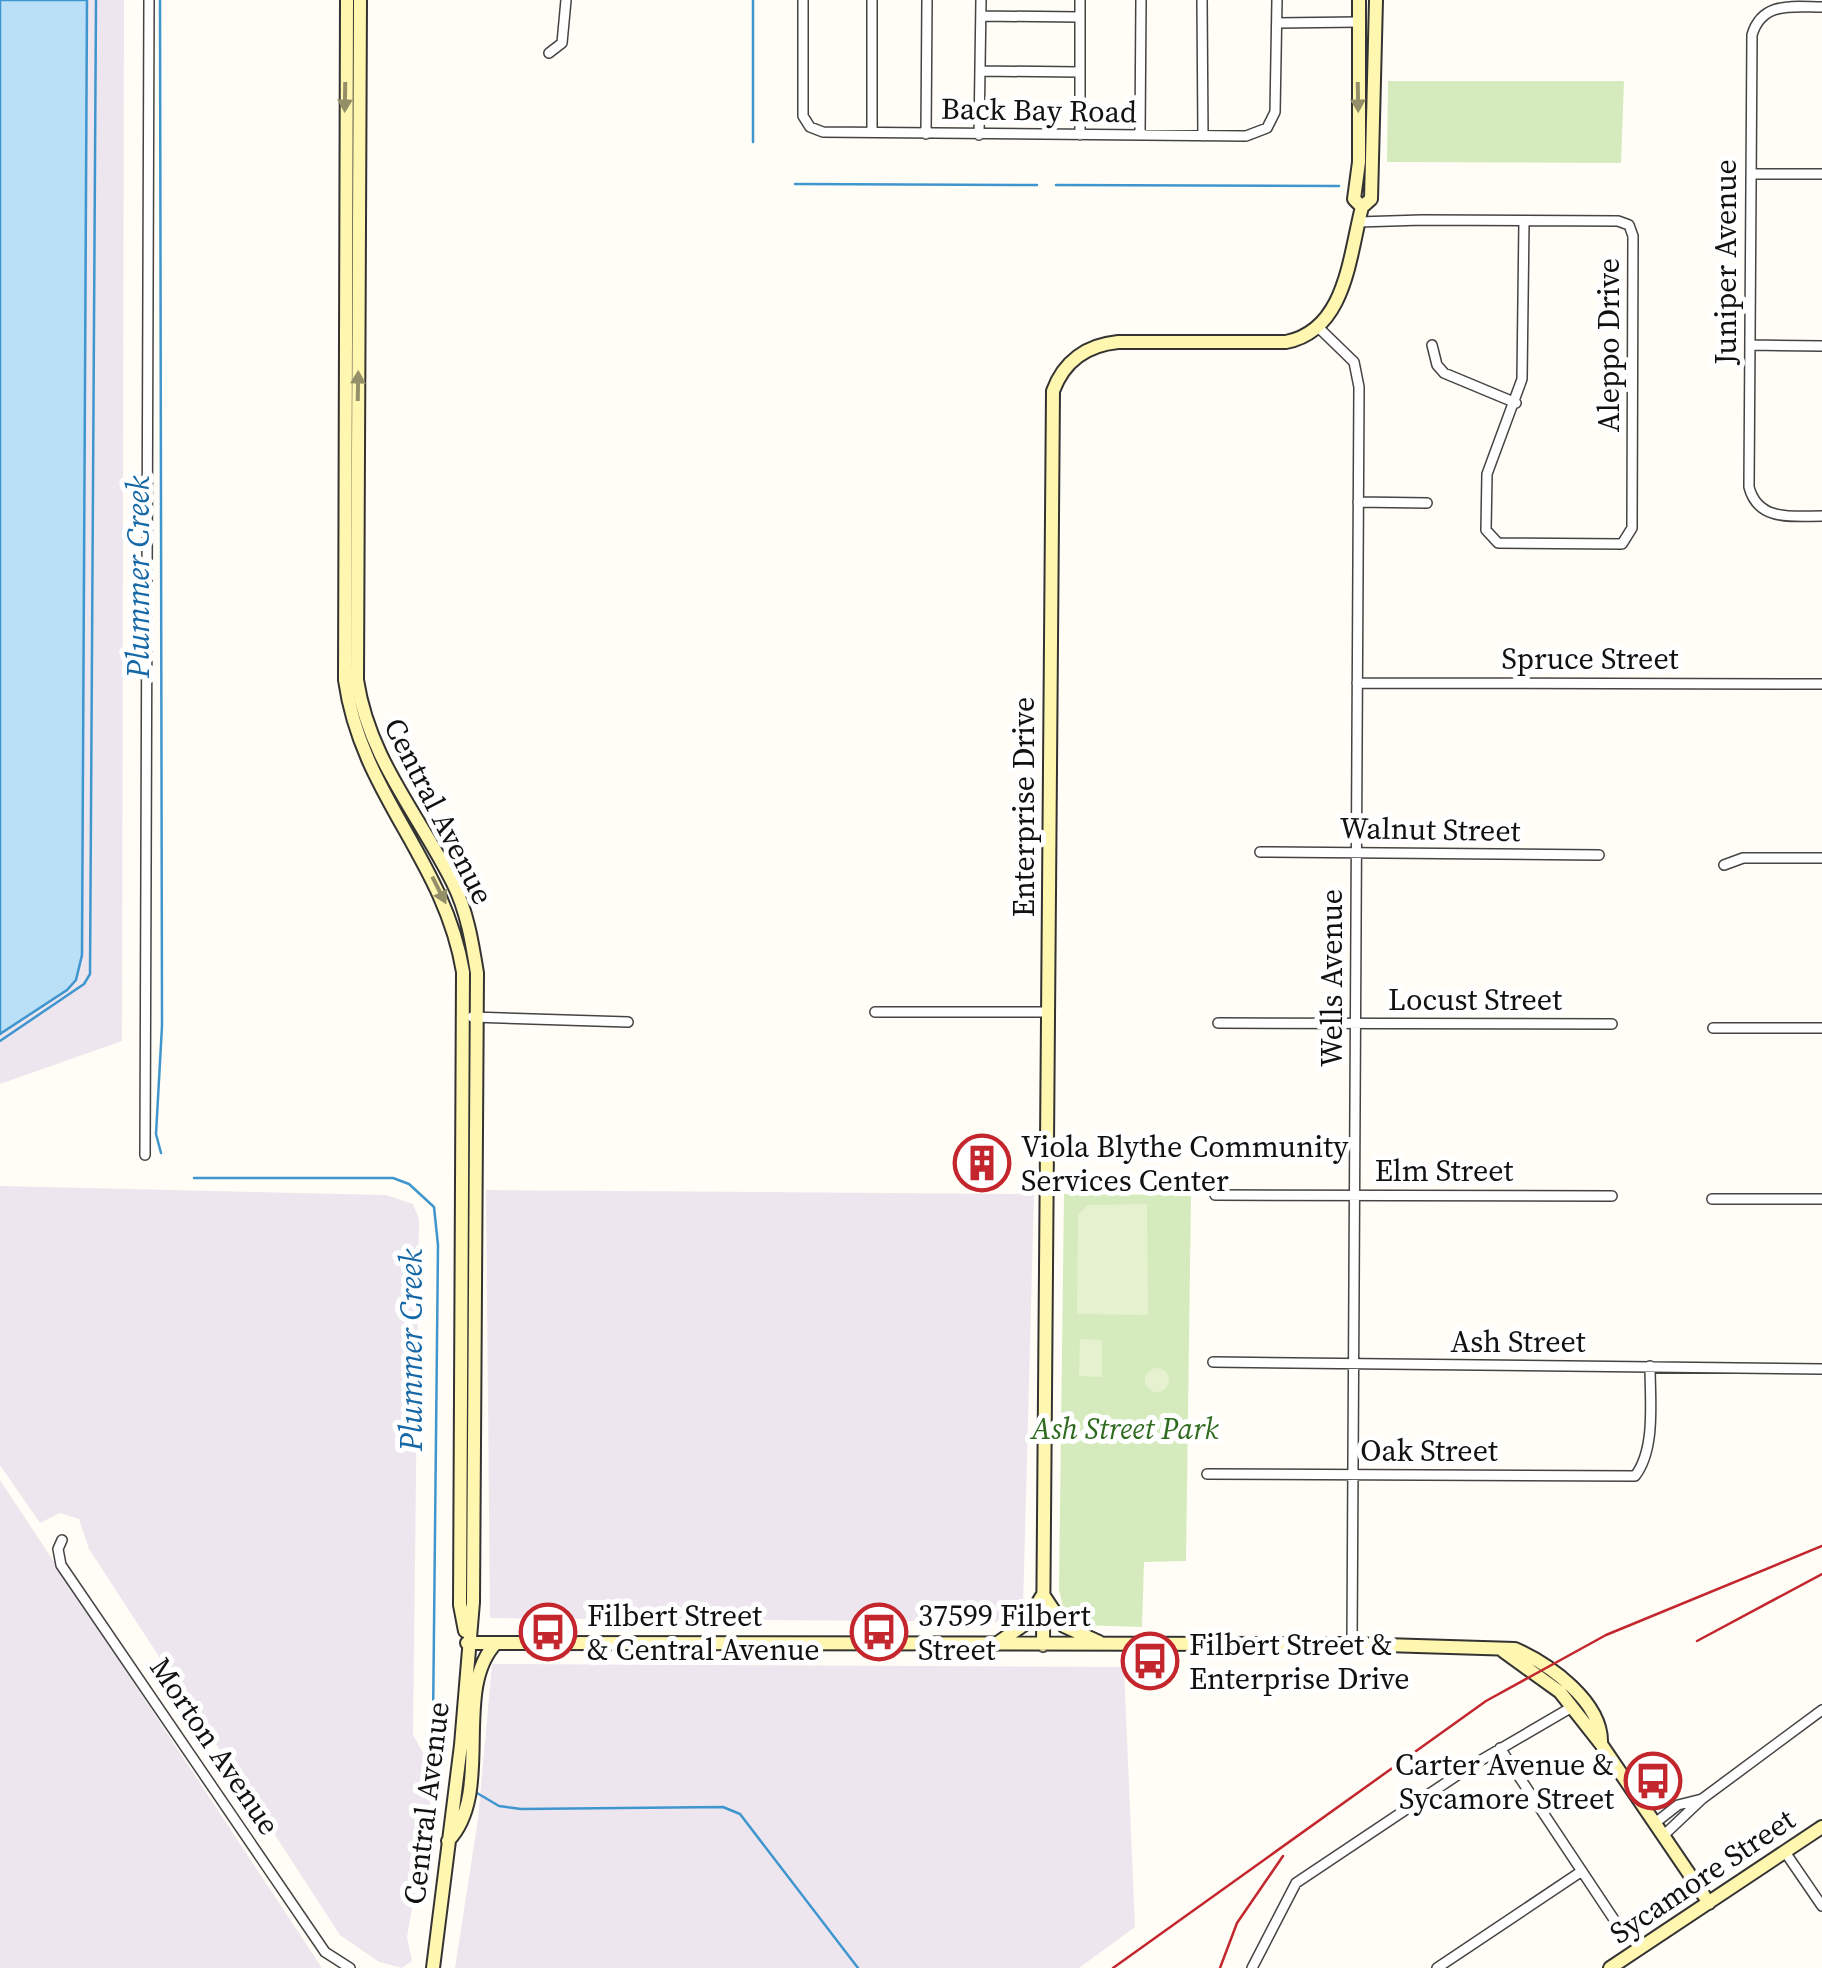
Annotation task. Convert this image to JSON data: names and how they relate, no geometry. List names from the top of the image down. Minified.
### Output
{"streets":{"street":["Back Bay Road","Juniper Avenue","Aleppo Drive","Spruce Street","Enterprise Drive","Central Avenue","Walnut Street","Wells Avenue","Locust Street","Elm Street","Ash Street","Oak Street","Morton Avenue","Sycamore Street"]},"crossings":[["Spruce Street","Wells Avenue"],["Enterprise Drive","Wells Avenue"],["Walnut Street","Wells Avenue"],["Wells Avenue","Locust Street"],["Wells Avenue","Elm Street"],["Wells Avenue","Ash Street"],["Wells Avenue","Oak Street"],["Ash Street","Oak Street"]],"water":["Plummer Creek"],"parks":["Ash Street Park"],"places":{"building":["Viola Blythe Community Services Center"],"bus stop":["Filbert Street & Central Avenue","37599 Filbert Street","Filbert Street & Enterprise Drive","Carter Avenue & Sycamore Street"]}}
